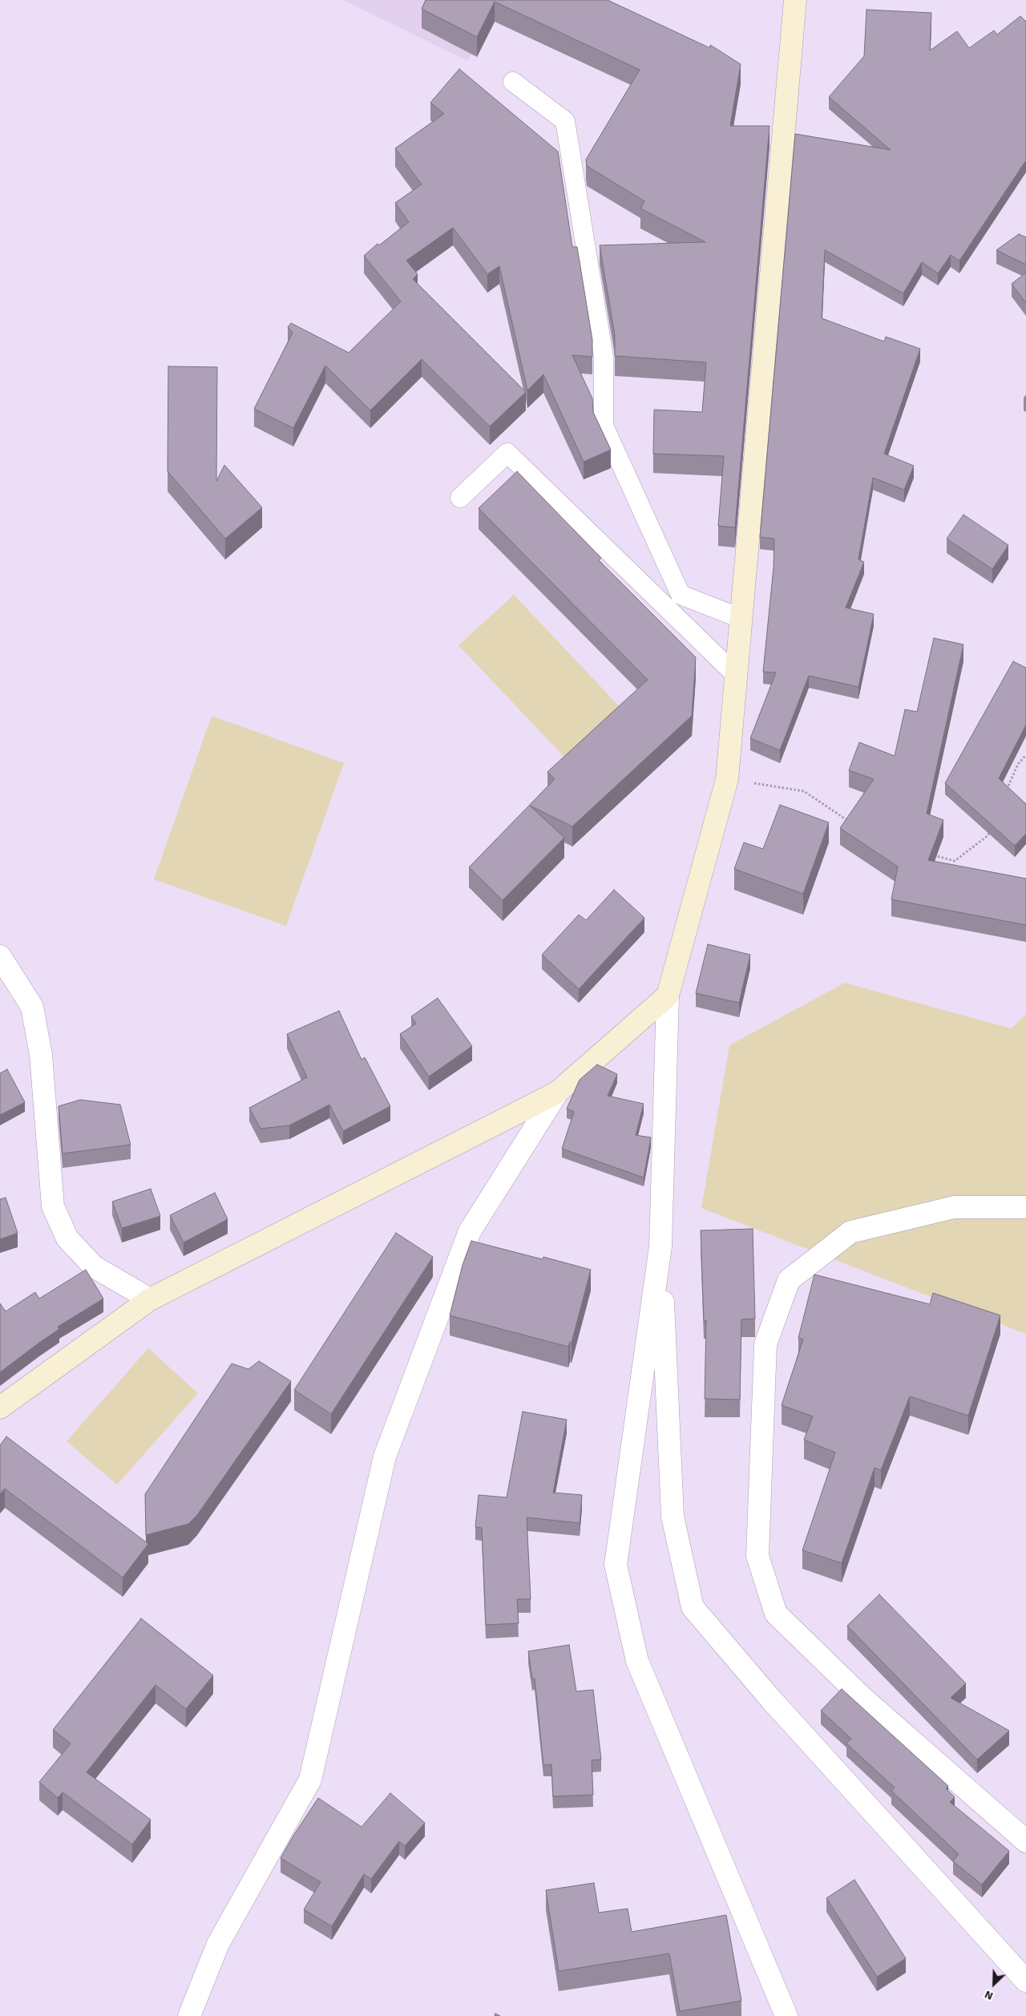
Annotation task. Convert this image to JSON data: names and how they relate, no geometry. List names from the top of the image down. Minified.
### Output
{"north":"bottom left"}
